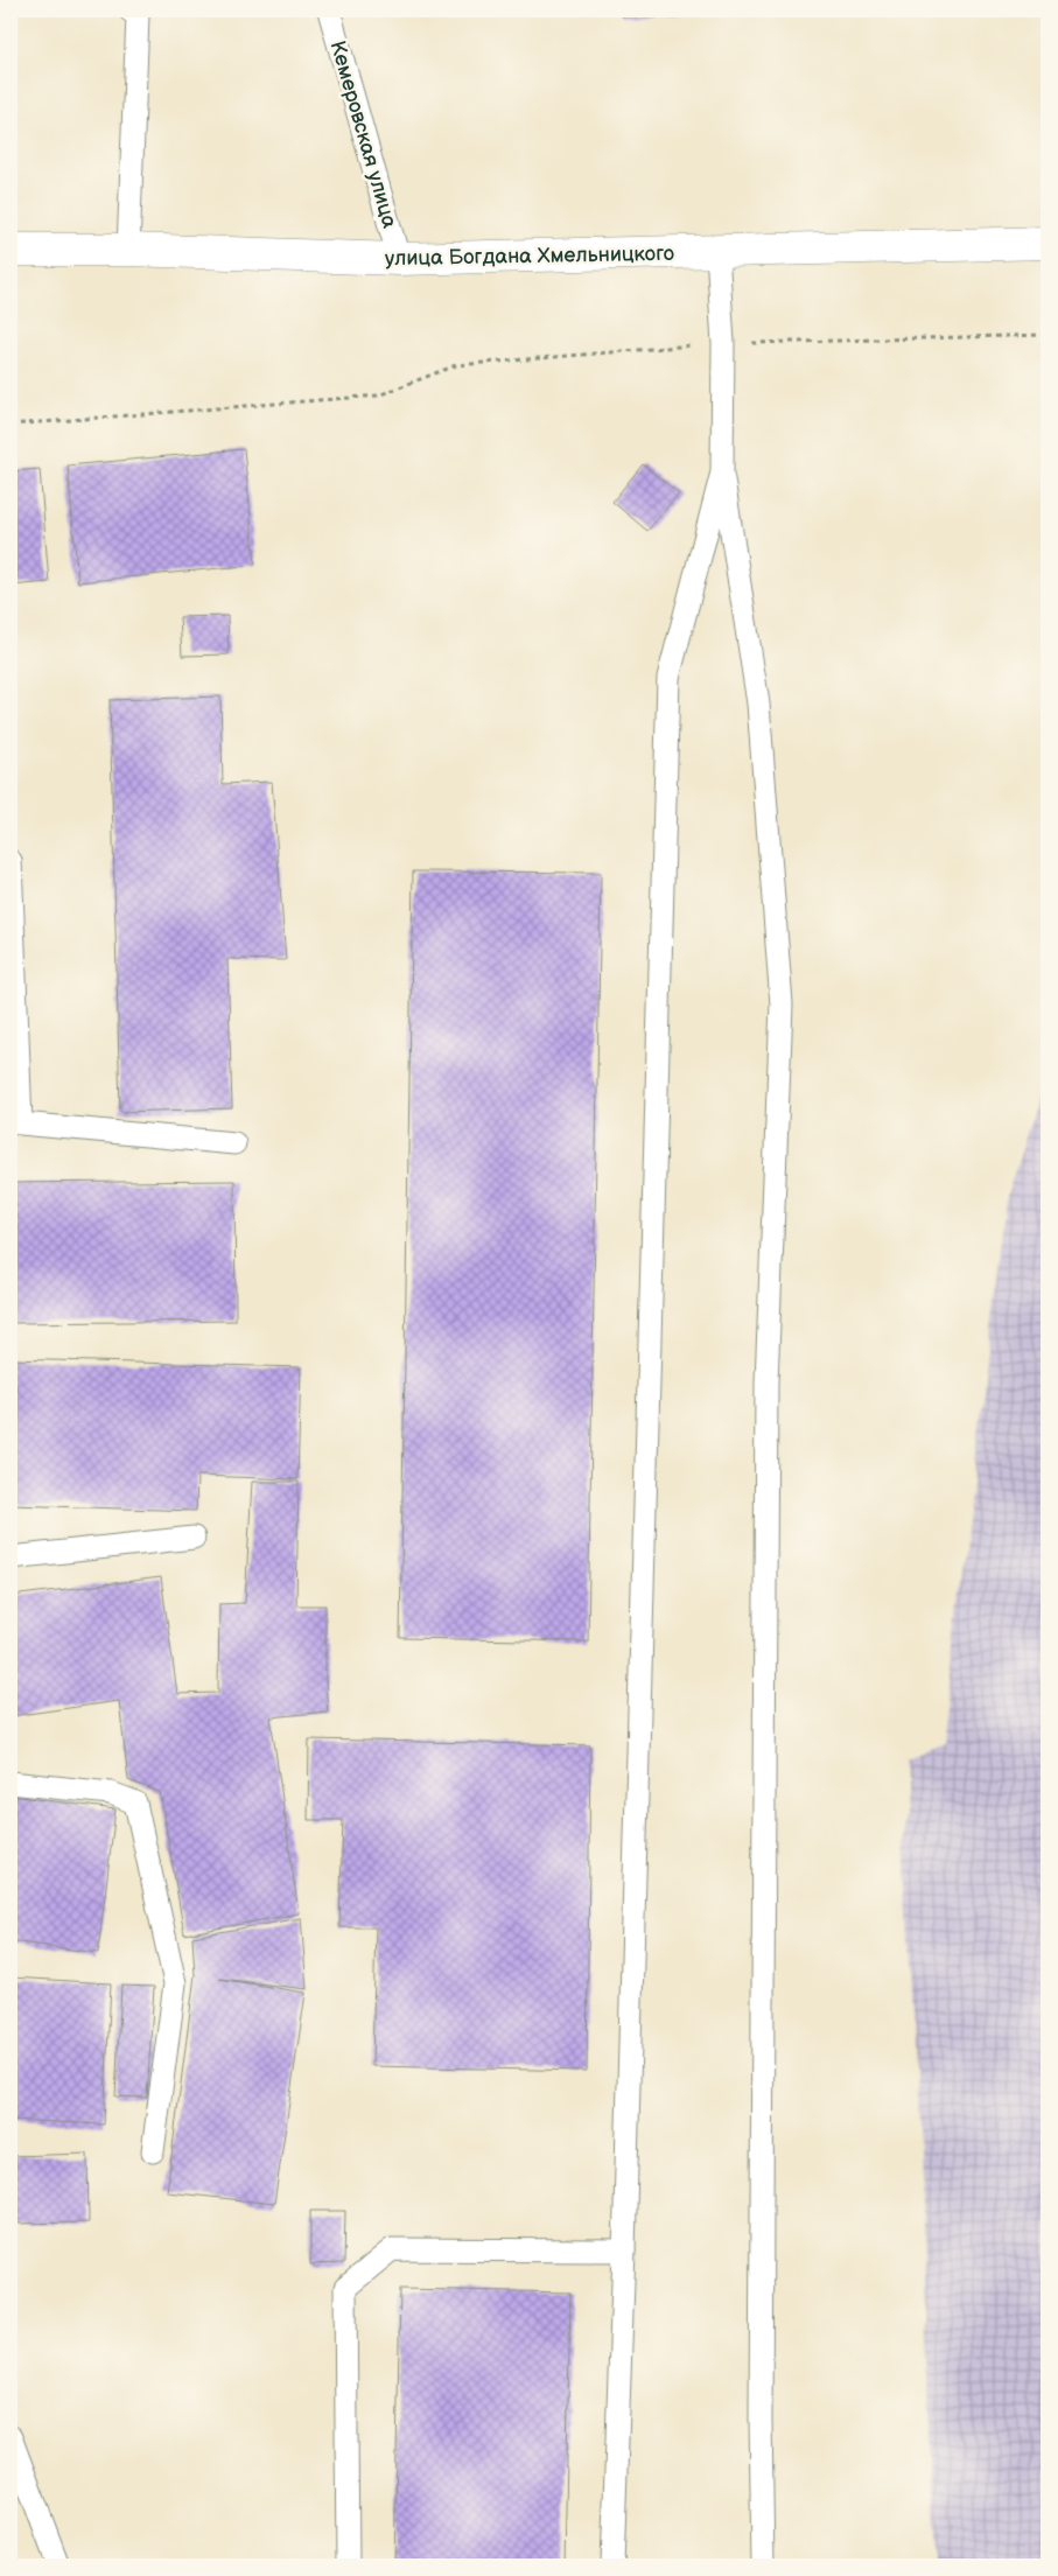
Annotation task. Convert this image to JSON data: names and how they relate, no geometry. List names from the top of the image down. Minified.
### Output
{"streets":{"street":["улица Богдана Хмельницкого"],"lane":["Кемеровская улица"]},"crossings":[["Кемеровская улица","улица Богдана Хмельницкого"]]}
